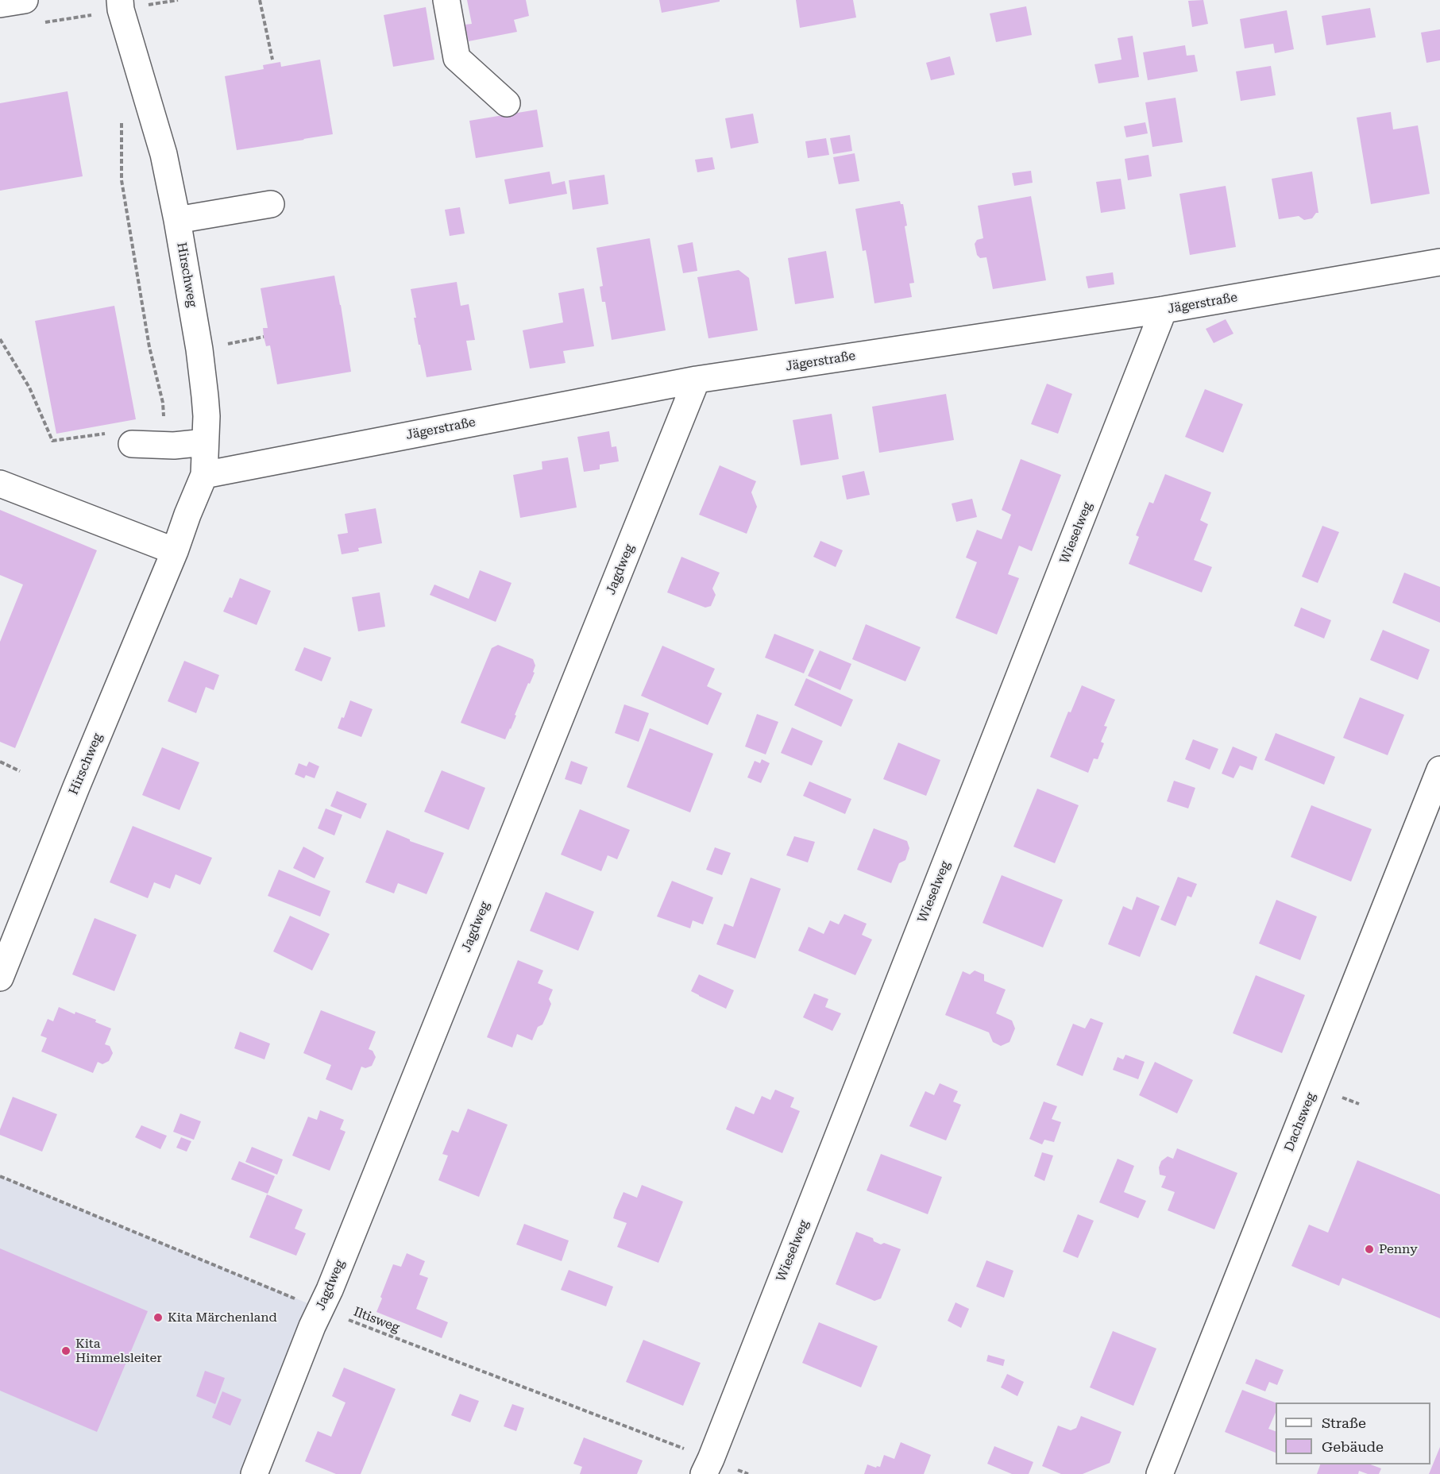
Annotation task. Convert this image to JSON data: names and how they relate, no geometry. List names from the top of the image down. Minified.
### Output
{"streets":{"street":["Hirschweg","Jägerstraße","Wieselweg","Jagdweg","Dachsweg"],"path":["Iltisweg"]},"crossings":[["Hirschweg","Jägerstraße"],["Jägerstraße","Wieselweg"],["Jägerstraße","Jagdweg"],["Wieselweg","Iltisweg"],["Jagdweg","Iltisweg"]],"places":["Penny","Kita Märchenland","Kita Himmelsleiter"],"legend":["Straße","Gebäude"]}
